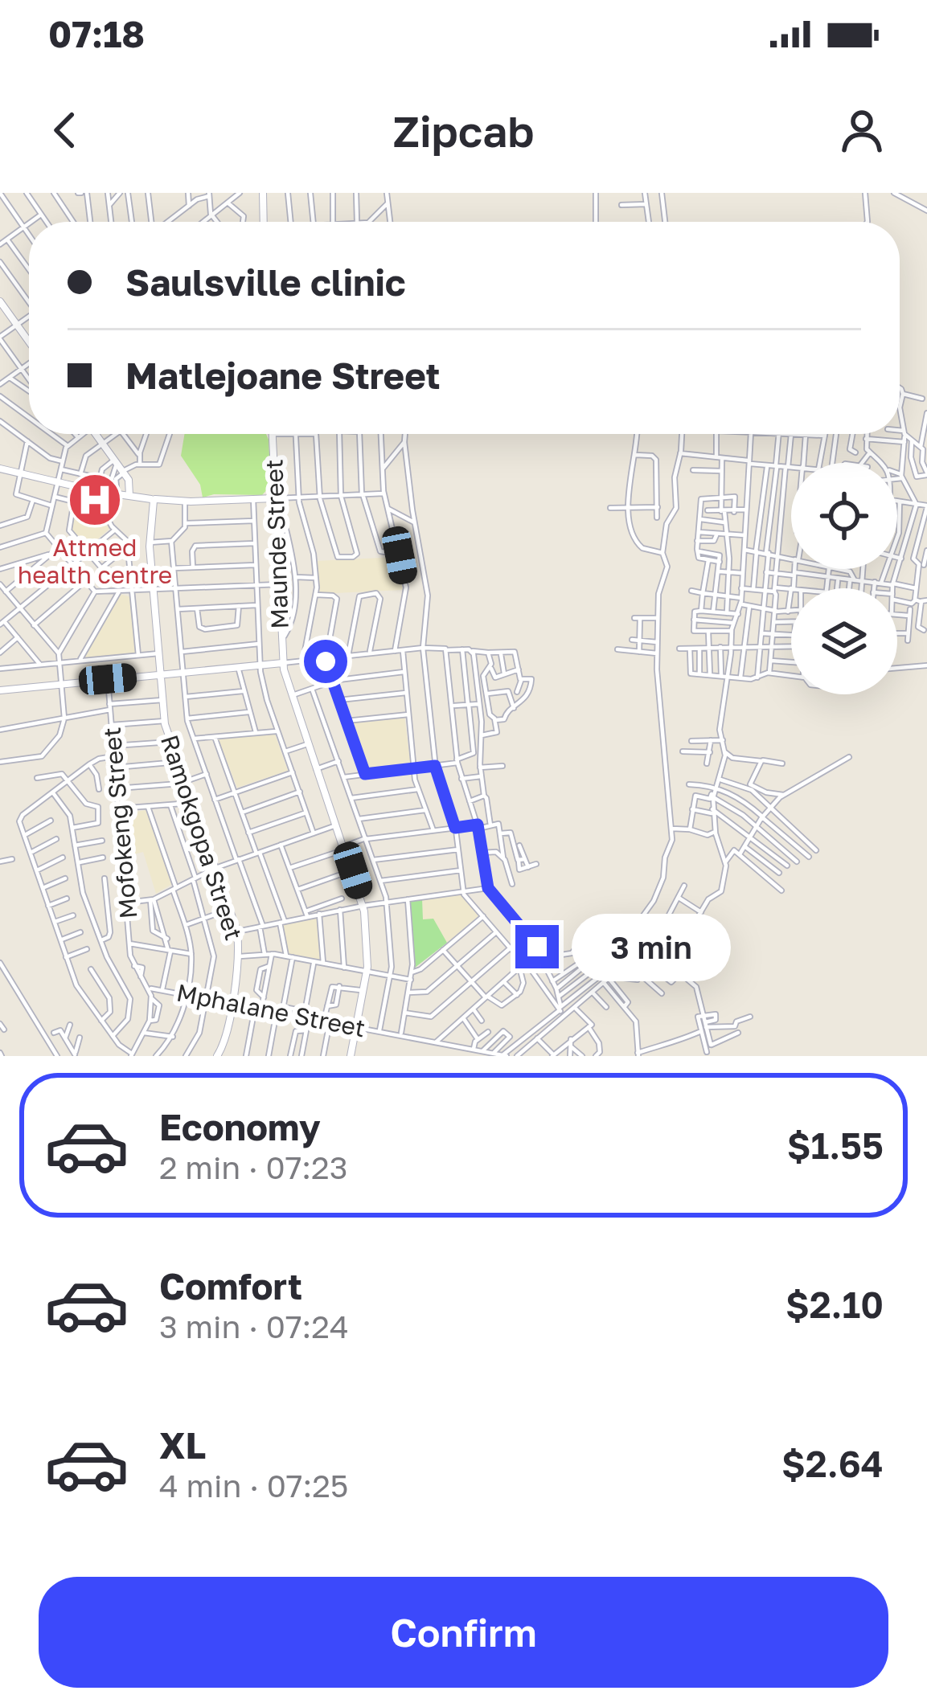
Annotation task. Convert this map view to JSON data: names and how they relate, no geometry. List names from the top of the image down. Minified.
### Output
{"streets":{"street":["Maunde Street","Mofokeng Street","Ramokgopa Street","Mphalane Street"]},"crossings":[["Maunde Street","Mphalane Street"],["Mofokeng Street","Mphalane Street"],["Ramokgopa Street","Mphalane Street"]],"places":{"hospital":["Attmed health centre"]},"page":{"status":"07:18","header":"Zipcab","banner":["Saulsville clinic","Matlejoane Street"],"bubble":"3 min","list":[{"name":"Economy","note":"2 min · 07:23","value":"$1.55"},{"name":"Comfort","note":"3 min · 07:24","value":"$2.10"},{"name":"XL","note":"4 min · 07:25","value":"$2.64"}],"buttons":"Confirm"}}
